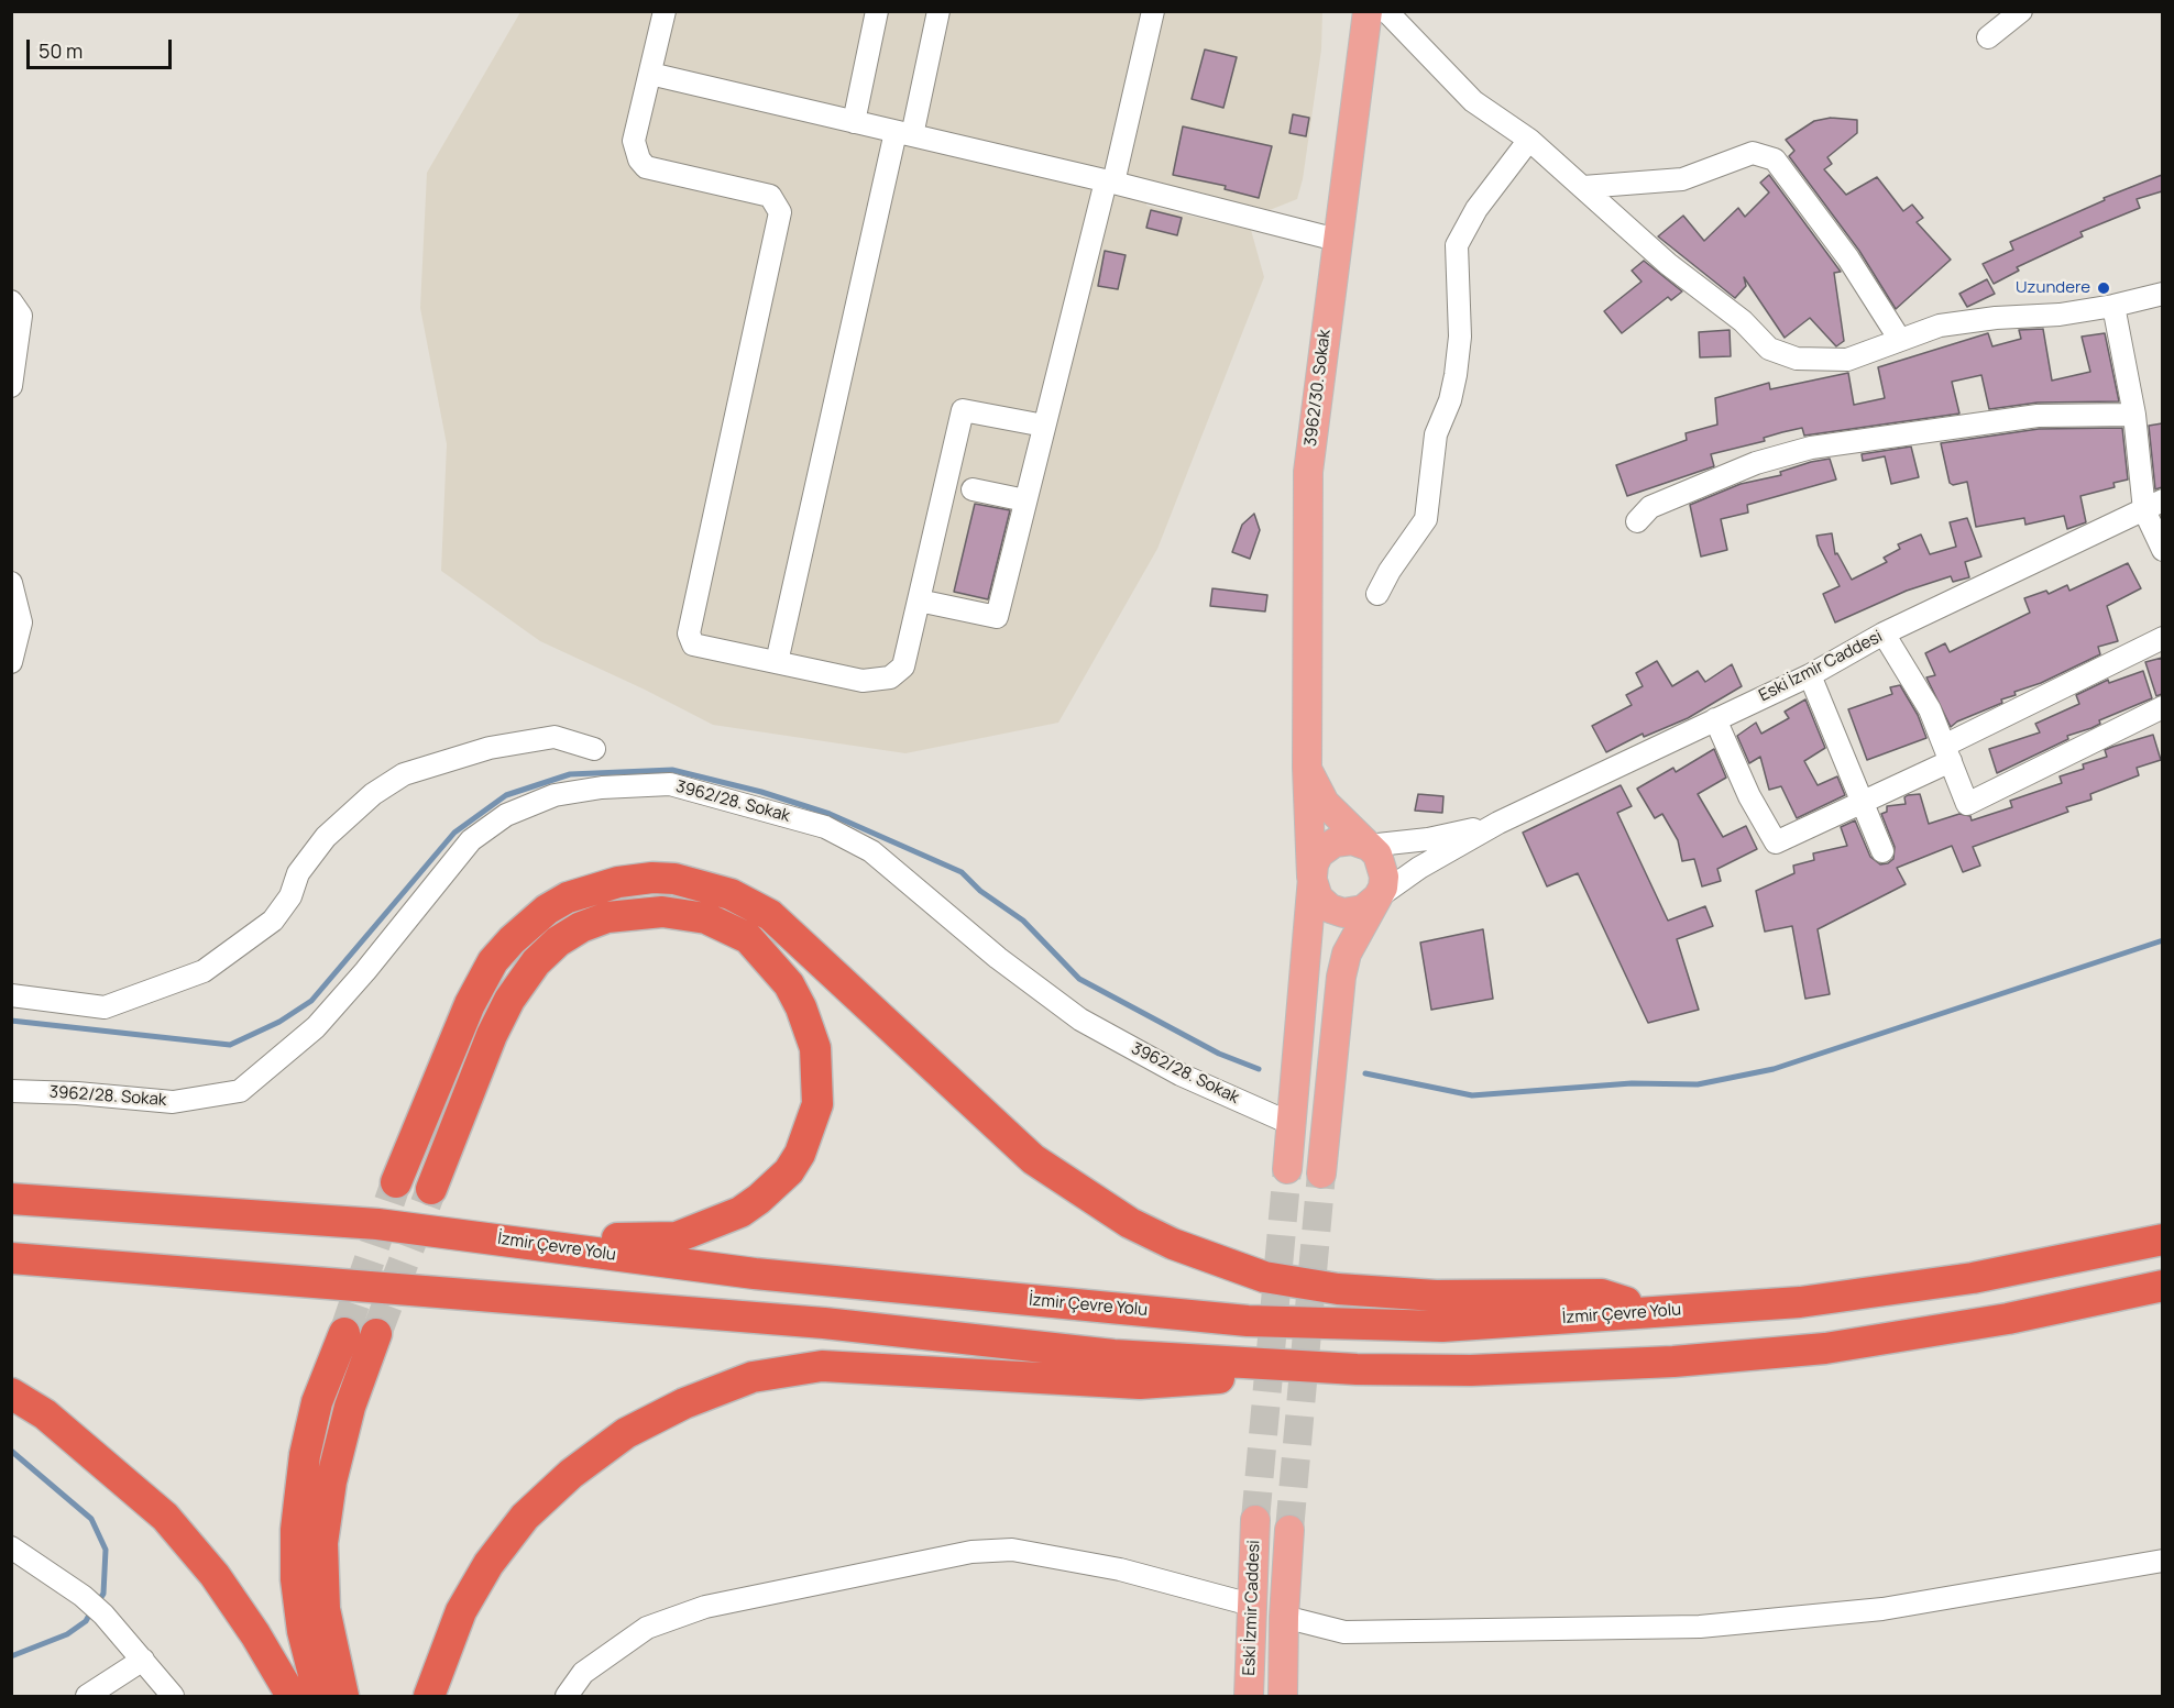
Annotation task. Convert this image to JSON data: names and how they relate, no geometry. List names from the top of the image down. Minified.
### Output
{"streets":{"highway":["İzmir Çevre Yolu"],"main road":["3962/30. Sokak","Eski İzmir Caddesi"],"street":["3962/28. Sokak"]},"crossings":[["3962/30. Sokak","Eski İzmir Caddesi"],["3962/30. Sokak","3962/28. Sokak"]],"places":["Uzundere"],"scale_bar":"50 m"}
